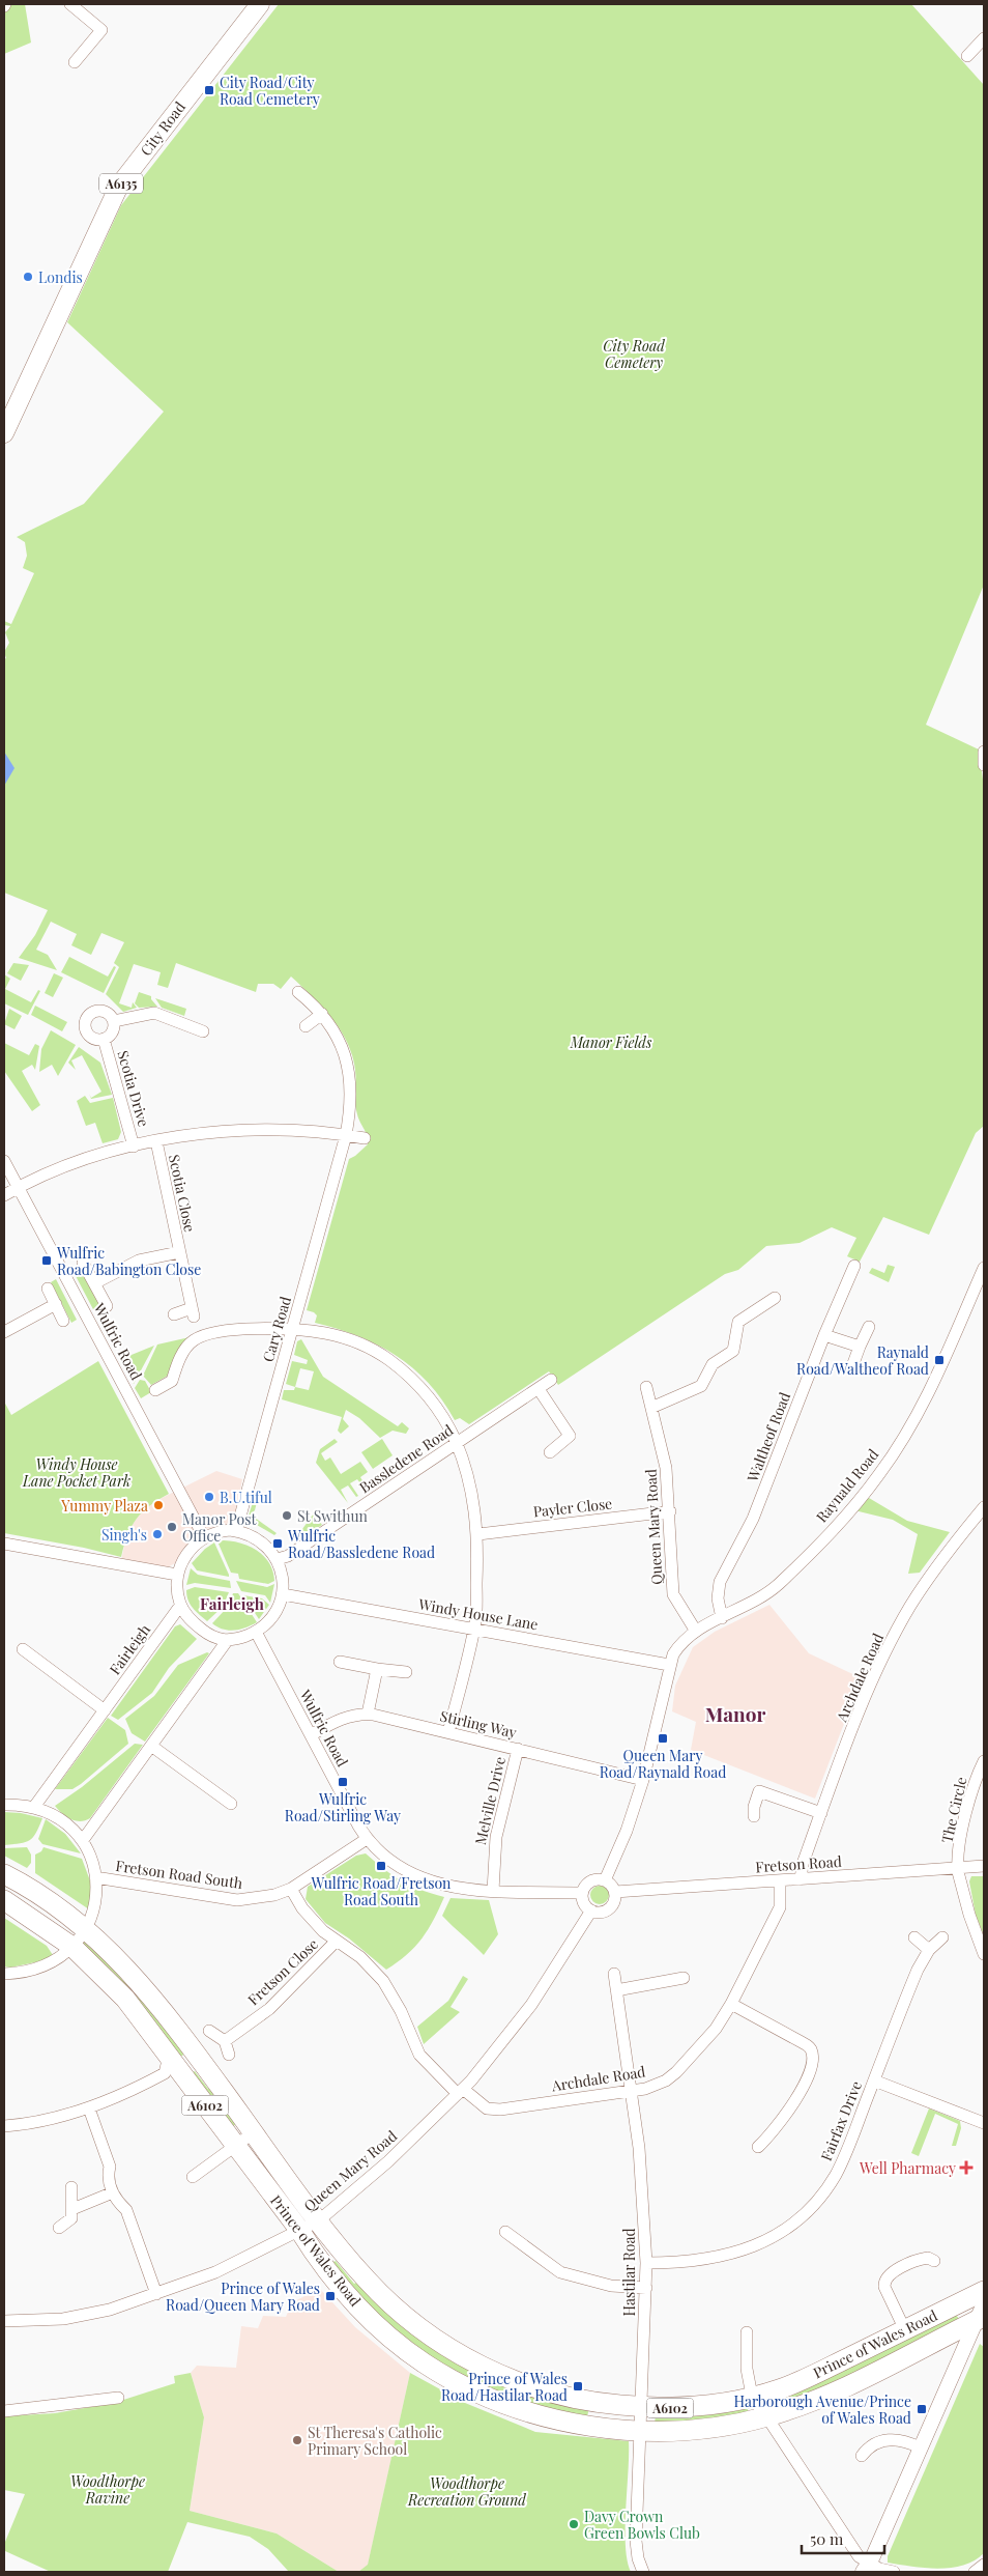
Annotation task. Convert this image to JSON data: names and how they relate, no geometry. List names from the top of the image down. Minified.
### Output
{"streets":{"highway":["A6102","Prince of Wales Road"],"main road":["City Road","A6135"],"street":["Scotia Drive","Scotia Close","Cary Road","Wulfric Road","Waltheof Road","Bassledene Road","Raynald Road","Payler Close","Queen Mary Road","Windy House Lane","Fairleigh","Archdale Road","Stirling Way","Melville Drive","The Circle","Fretson Road","Fretson Road South","Fretson Close","Fairfax Drive","Hastilar Road"]},"crossings":[["Cary Road","Wulfric Road"],["Cary Road","Bassledene Road"],["Cary Road","Windy House Lane"],["Cary Road","Fairleigh"],["Wulfric Road","Bassledene Road"],["Wulfric Road","Windy House Lane"],["Wulfric Road","Fairleigh"],["Wulfric Road","Stirling Way"],["Wulfric Road","Fretson Road South"],["Waltheof Road","Raynald Road"],["Bassledene Road","Windy House Lane"],["Bassledene Road","Fairleigh"],["Raynald Road","Queen Mary Road"],["Raynald Road","Windy House Lane"],["Payler Close","Queen Mary Road"],["Queen Mary Road","Archdale Road"],["Queen Mary Road","Fretson Road"],["Queen Mary Road","Prince of Wales Road"],["Windy House Lane","Fairleigh"],["Archdale Road","Fretson Road"],["Archdale Road","Fretson Road South"],["Archdale Road","Fretson Close"],["Archdale Road","Hastilar Road"],["Stirling Way","Melville Drive"],["The Circle","Fretson Road"],["Fairfax Drive","Hastilar Road"],["Prince of Wales Road","Hastilar Road"]],"districts":["Fairleigh","Manor"],"parks":["City Road Cemetery","Manor Fields","Windy House Lane Pocket Park","Woodthorpe Ravine","Woodthorpe Recreation Ground"],"places":{"transit":["City Road/City Road Cemetery","Wulfric Road/Babington Close","Raynald Road/Waltheof Road","Wulfric Road/Bassledene Road","Queen Mary Road/Raynald Road","Wulfric Road/Stirling Way","Wulfric Road/Fretson Road South","Prince of Wales Road/Queen Mary Road","Prince of Wales Road/Hastilar Road","Harborough Avenue/Prince of Wales Road"],"other":["Londis","B.U.tiful","Yummy Plaza","St Swithun","Manor Post Office","Singh's","St Theresa's Catholic Primary School","Davy Crown Green Bowls Club"],"health":["Well Pharmacy"]},"scale_bar":"50 m"}
